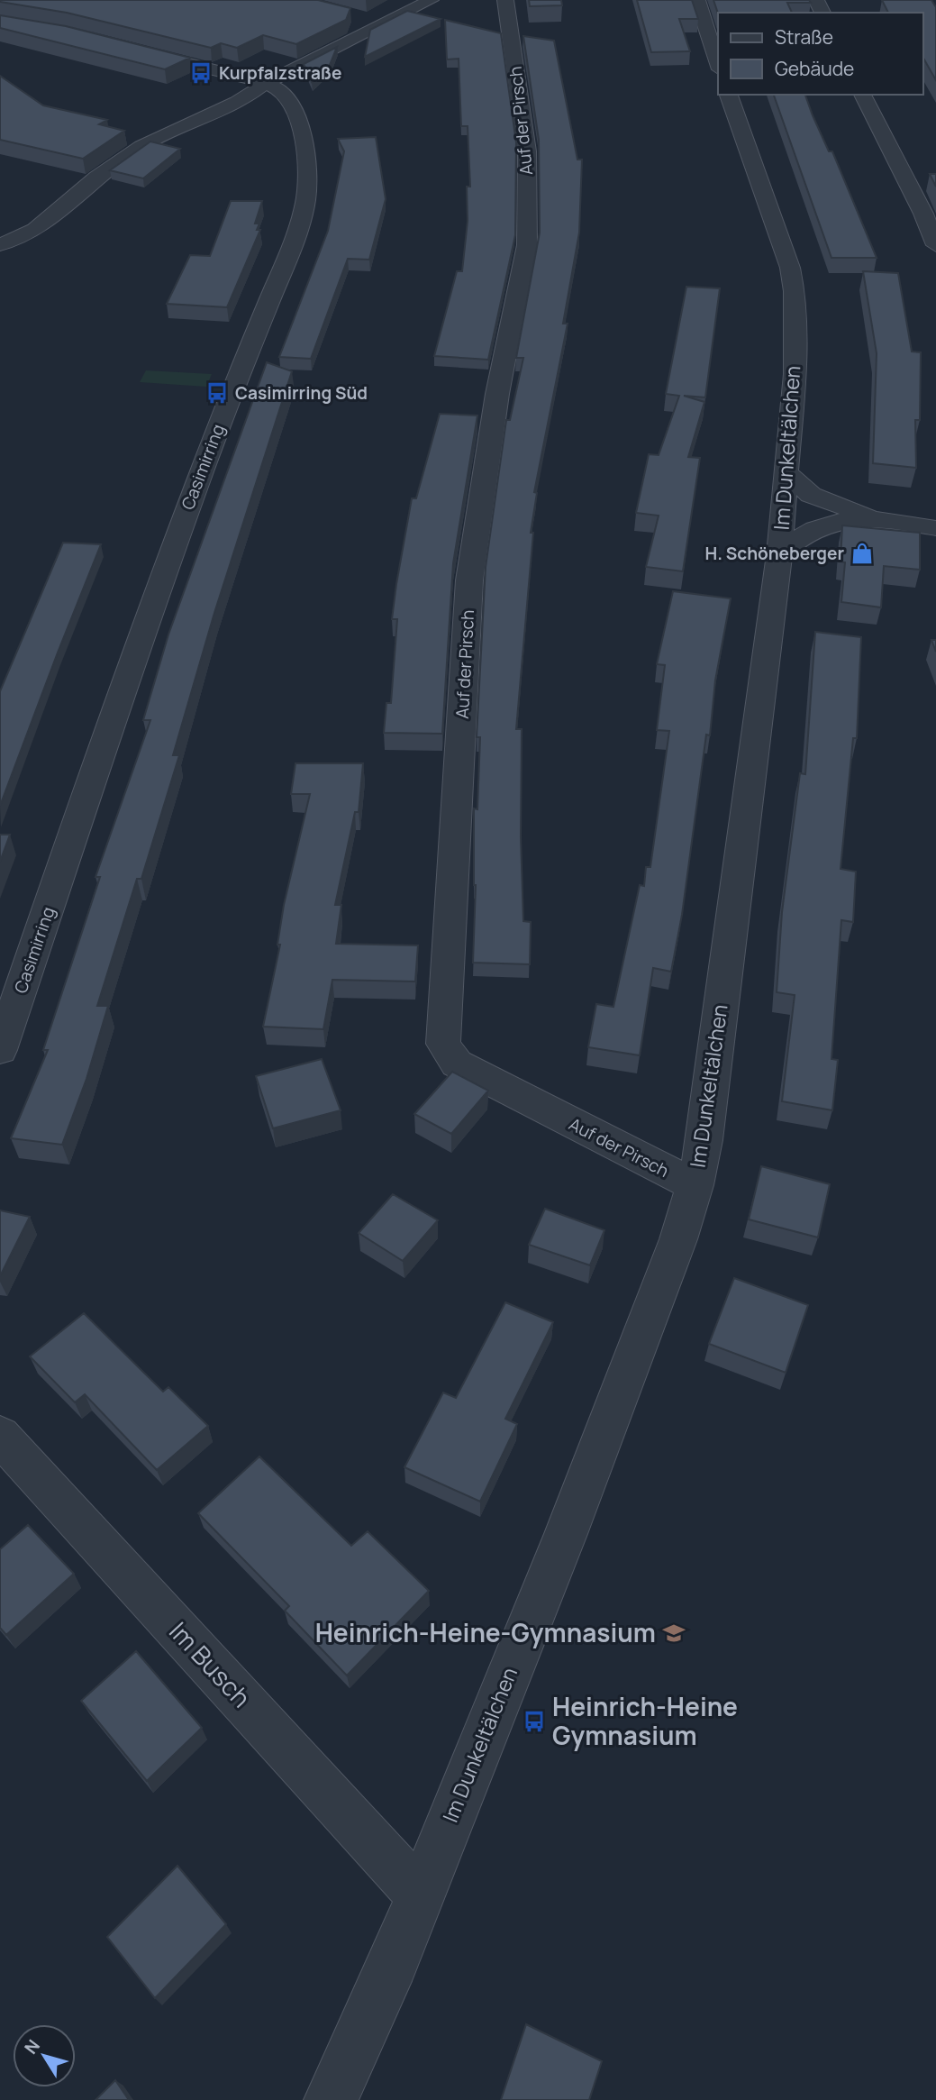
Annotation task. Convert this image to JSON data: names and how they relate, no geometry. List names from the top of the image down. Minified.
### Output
{"streets":{"street":["Auf der Pirsch","Im Dunkeltälchen","Casimirring","Im Busch"]},"crossings":[["Auf der Pirsch","Im Dunkeltälchen"],["Im Dunkeltälchen","Im Busch"]],"places":{"bus stop":["Kurpfalzstraße","Casimirring Süd","Heinrich-Heine Gymnasium"],"shop":["H. Schöneberger"],"school or university":["Heinrich-Heine-Gymnasium"]},"legend":["Straße","Gebäude"],"north":"top left"}
